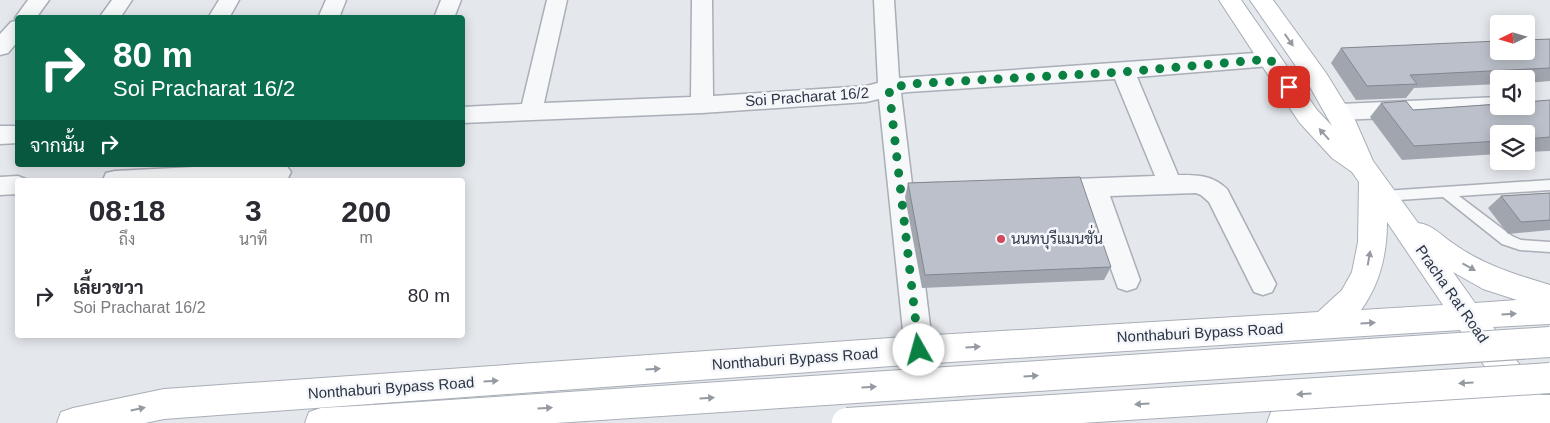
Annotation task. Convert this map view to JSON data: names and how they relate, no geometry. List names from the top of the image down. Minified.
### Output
{"streets":{"main road":["Pracha Rat Road","Nonthaburi Bypass Road"],"street":["Soi Pracharat 16/2"]},"crossings":[["Soi Pracharat 16/2","Pracha Rat Road"],["Pracha Rat Road","Nonthaburi Bypass Road"]],"places":["นนทบุรีแมนชั่น"],"north":"left","page":{"turn":["80 m","Soi Pracharat 16/2"],"then":"จากนั้น","eta":["08:18","ถึง","3","นาที","200","m"],"list":[{"name":"เลี้ยวขวา","note":"Soi Pracharat 16/2","value":"80 m"}]}}
